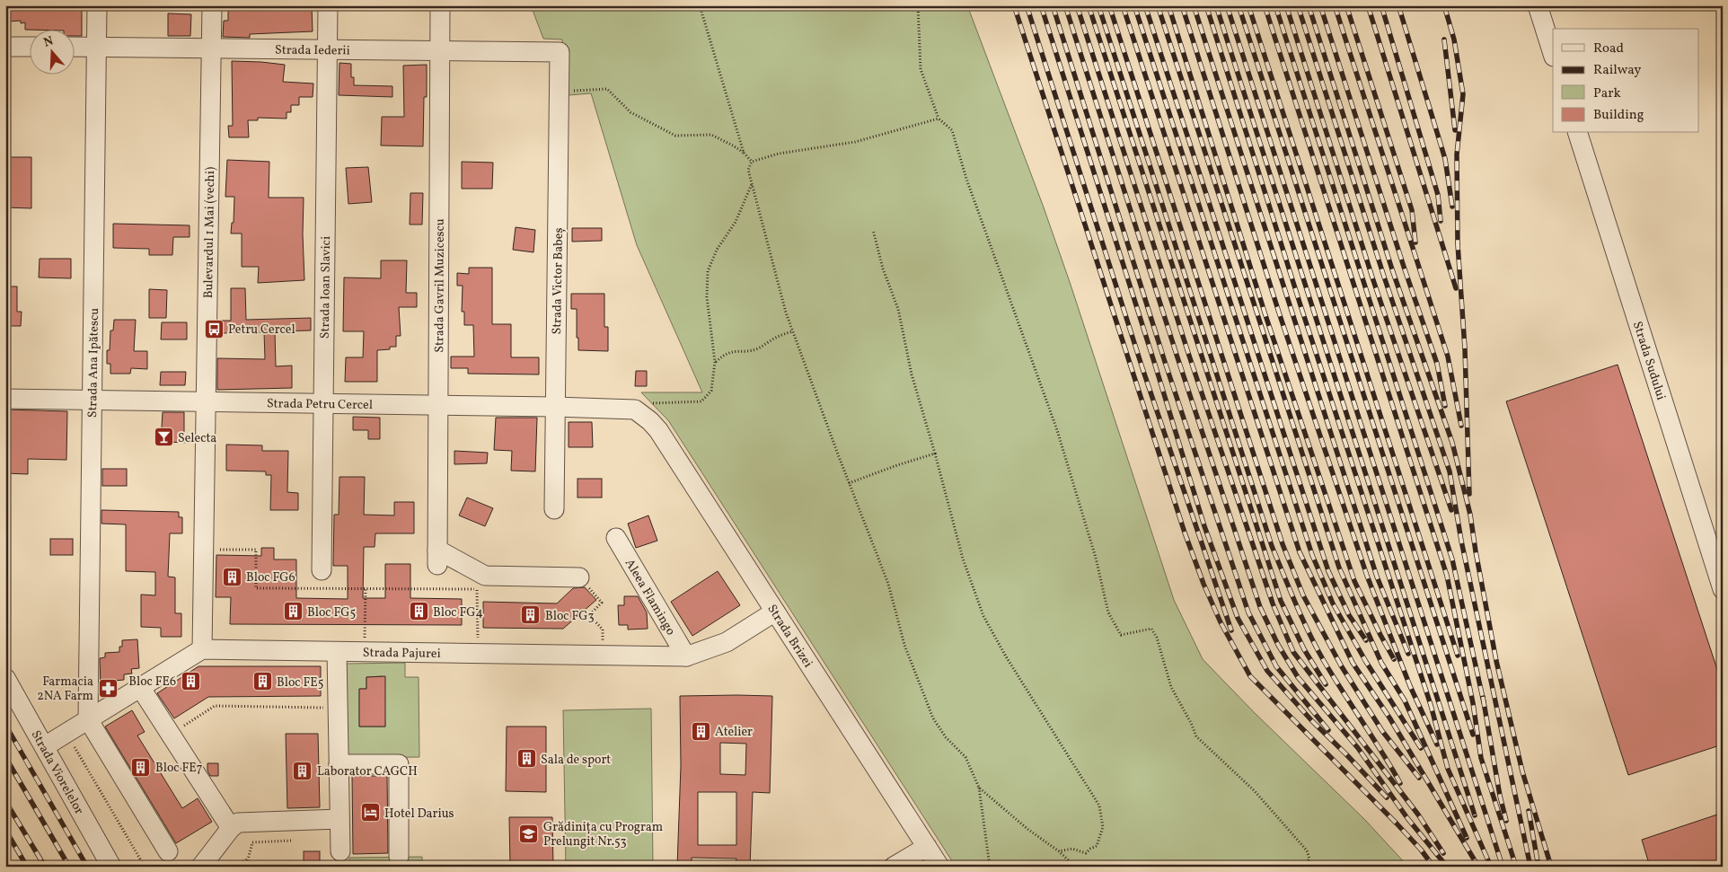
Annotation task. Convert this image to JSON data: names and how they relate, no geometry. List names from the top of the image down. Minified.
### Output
{"streets":{"street":["Strada Iederii","Bulevardul 1 Mai (vechi)","Strada Victor Babeș","Strada Gavril Muzicescu","Strada Ioan Slavici","Strada Sudului","Strada Ana Ipătescu","Strada Petru Cercel","Aleea Flamingo","Strada Brizei","Strada Pajurei","Strada Viorelelor"]},"crossings":[["Strada Iederii","Bulevardul 1 Mai (vechi)"],["Strada Iederii","Strada Victor Babeș"],["Strada Iederii","Strada Gavril Muzicescu"],["Strada Iederii","Strada Ioan Slavici"],["Strada Iederii","Strada Ana Ipătescu"],["Bulevardul 1 Mai (vechi)","Strada Petru Cercel"],["Bulevardul 1 Mai (vechi)","Strada Pajurei"],["Strada Victor Babeș","Strada Petru Cercel"],["Strada Gavril Muzicescu","Strada Petru Cercel"],["Strada Ioan Slavici","Strada Petru Cercel"],["Strada Ana Ipătescu","Strada Petru Cercel"],["Strada Petru Cercel","Strada Brizei"],["Aleea Flamingo","Strada Pajurei"],["Strada Brizei","Strada Pajurei"]],"places":{"bus stop":["Petru Cercel"],"bar":["Selecta"],"building":["Bloc FG6","Bloc FG5","Bloc FG4","Bloc FG3","Bloc FE6","Bloc FE5","Atelier","Sala de sport","Bloc FE7","Laborator CAGCH"],"pharmacy":["Farmacia 2NA Farm"],"hotel":["Hotel Darius"],"school or university":["Grădinița cu Program Prelungit Nr.53"]},"legend":["Road","Railway","Park","Building"],"north":"top"}
